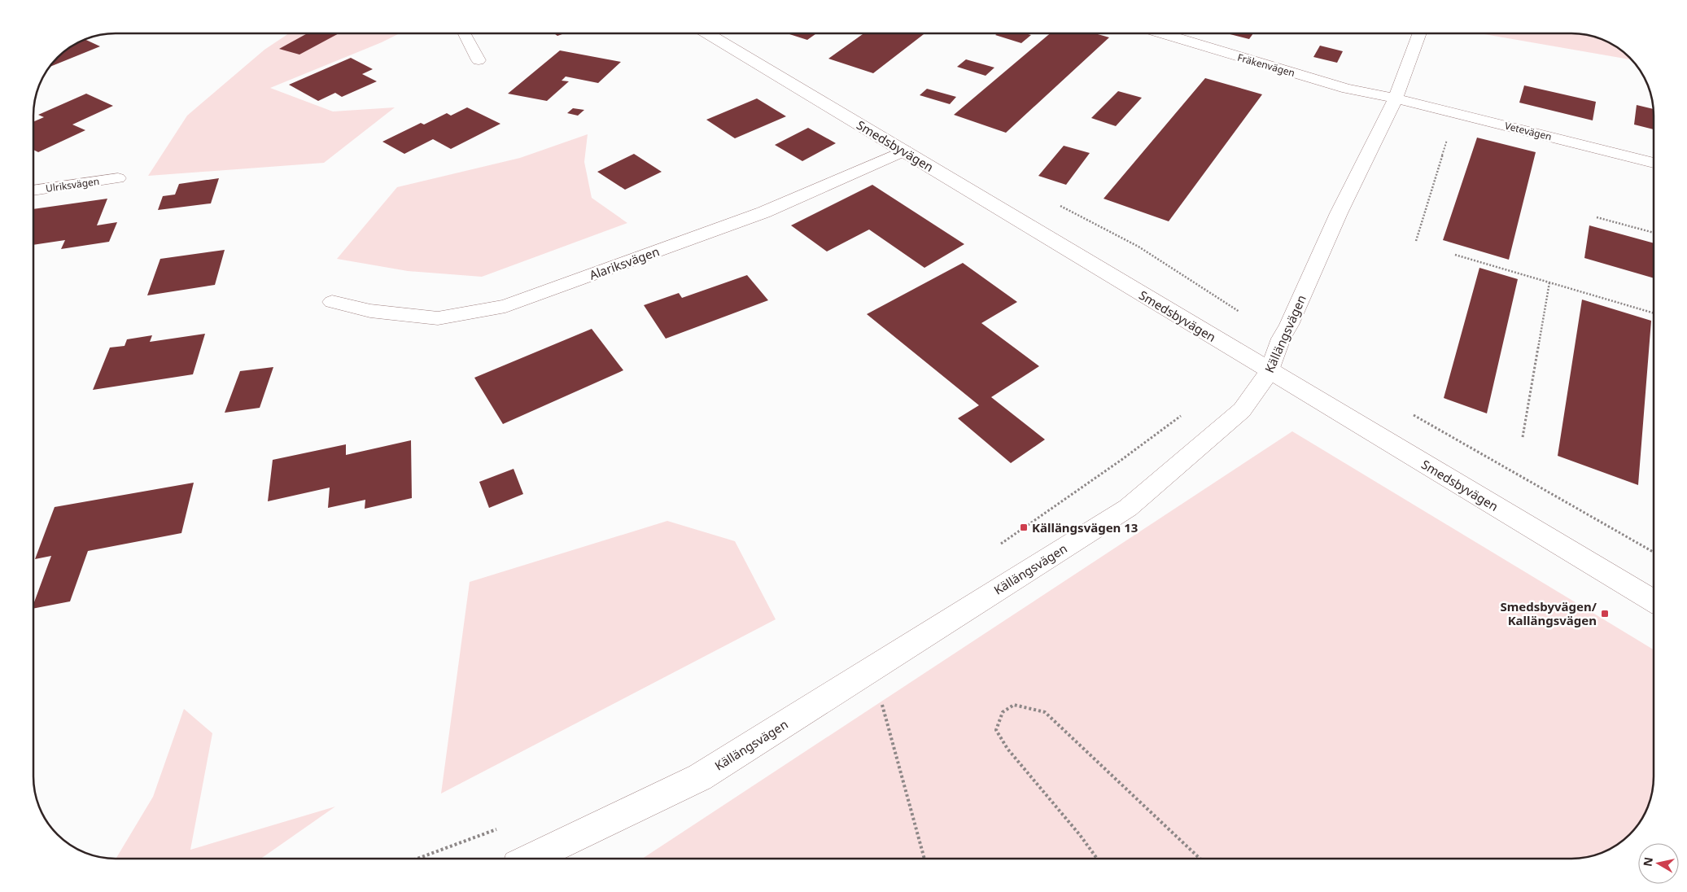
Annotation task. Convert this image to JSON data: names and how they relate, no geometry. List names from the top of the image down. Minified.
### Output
{"streets":{"street":["Fräkenvägen","Vetevägen","Smedsbyvägen","Ulriksvägen","Alariksvägen","Källängsvägen"]},"crossings":[["Fräkenvägen","Vetevägen"],["Fräkenvägen","Källängsvägen"],["Vetevägen","Källängsvägen"],["Smedsbyvägen","Alariksvägen"],["Smedsbyvägen","Källängsvägen"]],"places":{"transit":["Källängsvägen 13","Smedsbyvägen/ Kallängsvägen"]},"north":"left"}
